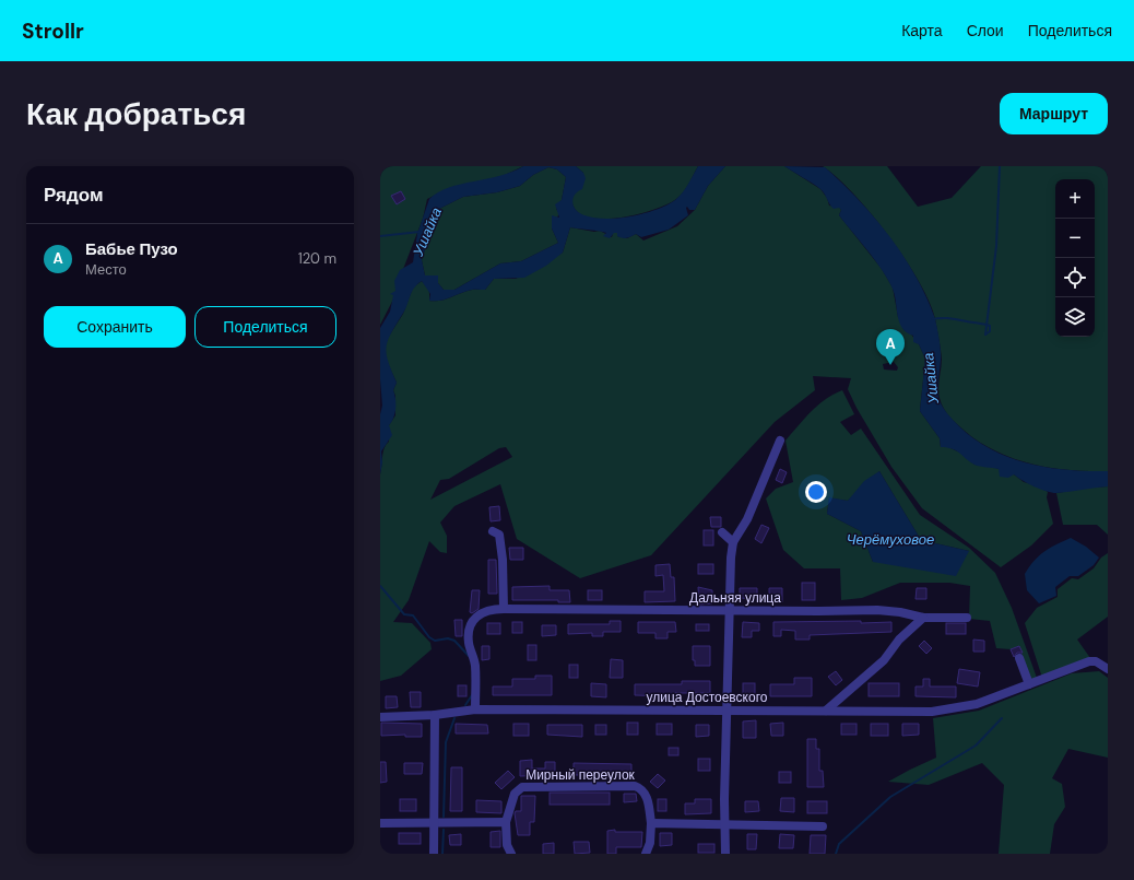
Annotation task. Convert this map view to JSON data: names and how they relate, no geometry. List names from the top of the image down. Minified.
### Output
{"streets":{"street":["Дальняя улица","улица Достоевского","Мирный переулок"]},"crossings":[["Дальняя улица","улица Достоевского"]],"water":["Ушайка","Черёмуховое"],"page":{"header":"Strollr","nav":["Карта","Слои","Поделиться"],"buttons":["Маршрут",["Сохранить","Поделиться"]],"title":"Как добраться","heading":"Рядом","map_buttons":["+","−"],"list":[{"mark":"A","name":"Бабье Пузо","note":"Место","value":"120 m"}],"pins":"A"}}
